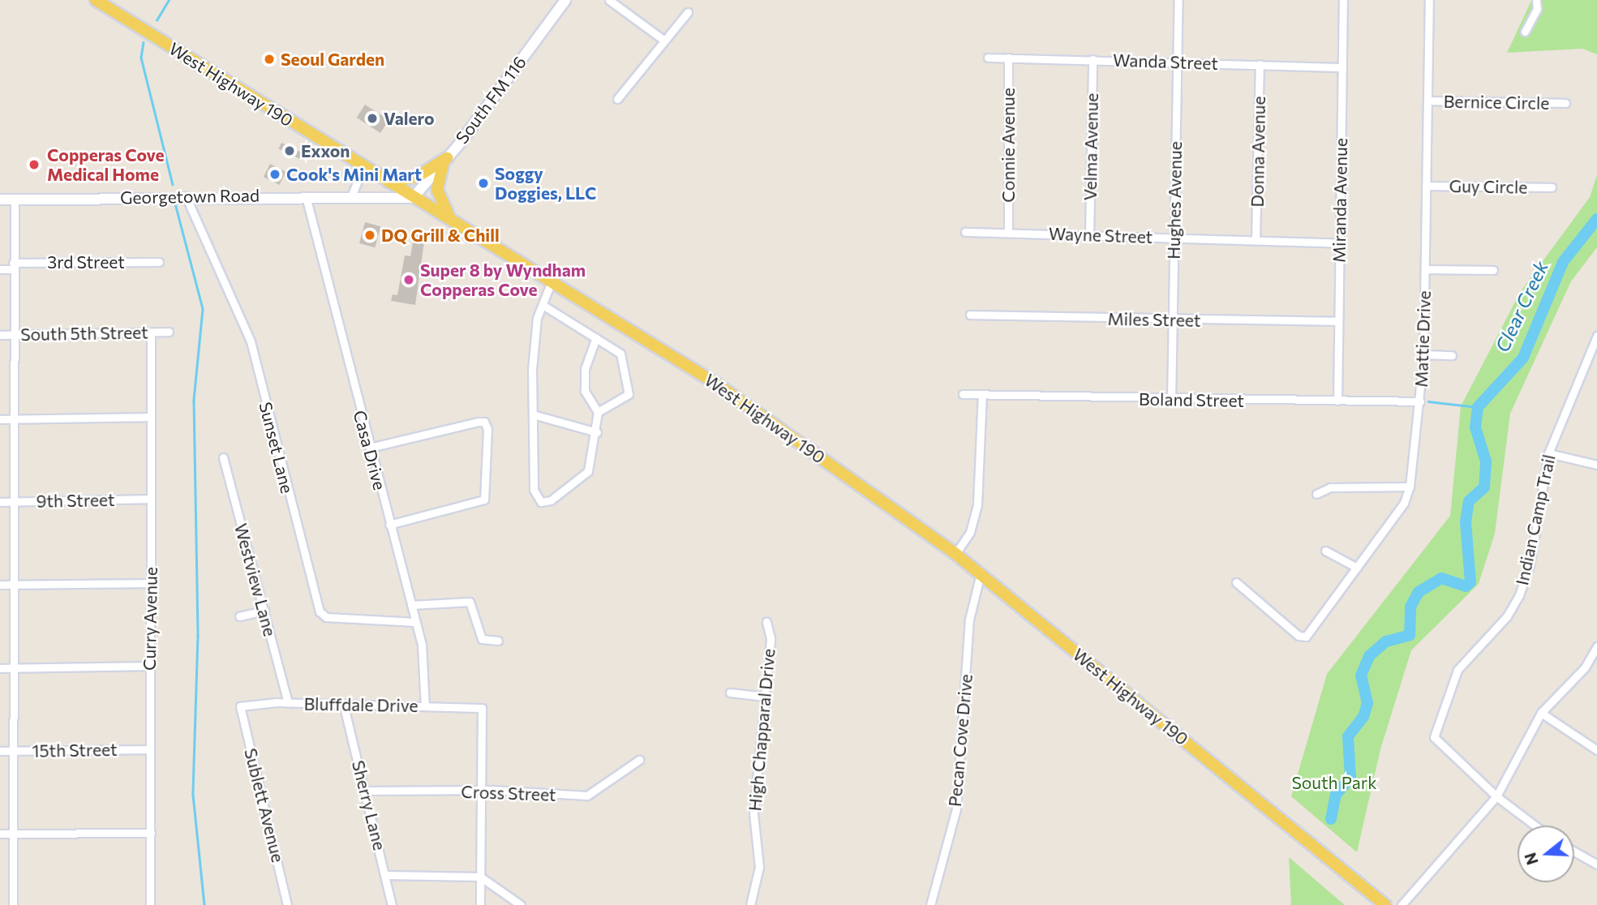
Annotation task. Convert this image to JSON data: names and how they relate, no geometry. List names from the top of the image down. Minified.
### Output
{"streets":{"main road":["West Highway 190"],"street":["Wanda Street","South FM 116","Bernice Circle","Connie Avenue","Velma Avenue","Donna Avenue","Guy Circle","Georgetown Road","Hughes Avenue","Miranda Avenue","Wayne Street","3rd Street","Miles Street","South 5th Street","Mattie Drive","Boland Street","Sunset Lane","Casa Drive","9th Street","Indian Camp Trail","Westview Lane","Curry Avenue","Bluffdale Drive","High Chapparal Drive","Pecan Cove Drive","15th Street","Cross Street","Sublett Avenue","Sherry Lane"]},"crossings":[["Wanda Street","Connie Avenue"],["Wanda Street","Velma Avenue"],["Wanda Street","Donna Avenue"],["Wanda Street","Hughes Avenue"],["Wanda Street","Miranda Avenue"],["West Highway 190","South FM 116"],["West Highway 190","Georgetown Road"],["West Highway 190","Pecan Cove Drive"],["South FM 116","Georgetown Road"],["Bernice Circle","Mattie Drive"],["Connie Avenue","Wayne Street"],["Velma Avenue","Wayne Street"],["Donna Avenue","Wayne Street"],["Guy Circle","Mattie Drive"],["Georgetown Road","Sunset Lane"],["Georgetown Road","Casa Drive"],["Hughes Avenue","Wayne Street"],["Hughes Avenue","Miles Street"],["Hughes Avenue","Boland Street"],["Miranda Avenue","Wayne Street"],["Miranda Avenue","Miles Street"],["Miranda Avenue","Boland Street"],["South 5th Street","Curry Avenue"],["Mattie Drive","Boland Street"],["Sunset Lane","Casa Drive"],["Casa Drive","Bluffdale Drive"],["9th Street","Curry Avenue"],["Westview Lane","Bluffdale Drive"],["Curry Avenue","15th Street"],["Bluffdale Drive","Cross Street"],["Bluffdale Drive","Sublett Avenue"],["Bluffdale Drive","Sherry Lane"],["Cross Street","Sherry Lane"]],"water":["Clear Creek"],"parks":["South Park"],"places":["Seoul Garden","Valero","Exxon","Copperas Cove Medical Home","Cook's Mini Mart","Soggy Doggies, LLC","DQ Grill & Chill","Super 8 by Wyndham Copperas Cove"],"north":"left"}
